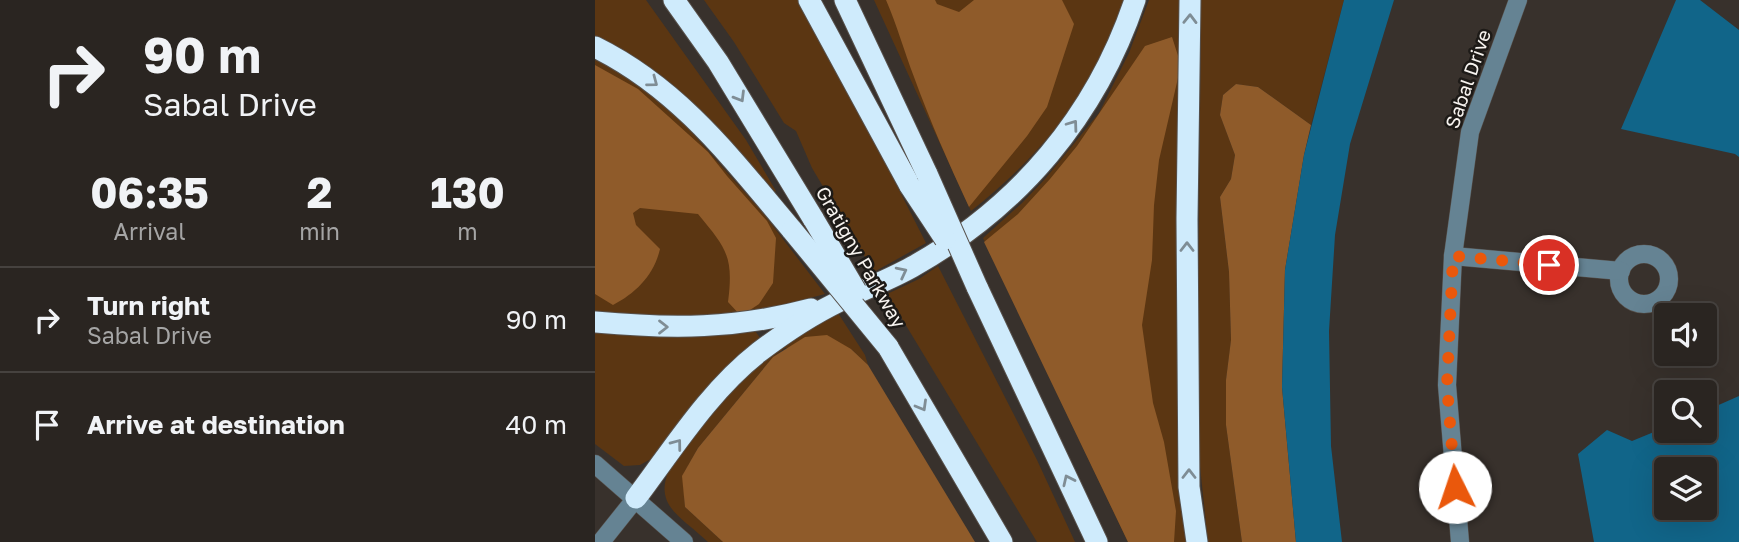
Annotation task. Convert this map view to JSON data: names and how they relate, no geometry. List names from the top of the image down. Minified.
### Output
{"streets":{"highway":["Gratigny Parkway"],"street":["Sabal Drive"]},"page":{"turn":["90 m","Sabal Drive"],"eta":["06:35","Arrival","2","min","130","m"],"list":[{"name":"Turn right","note":"Sabal Drive","value":"90 m"},{"name":"Arrive at destination","value":"40 m"}]}}
